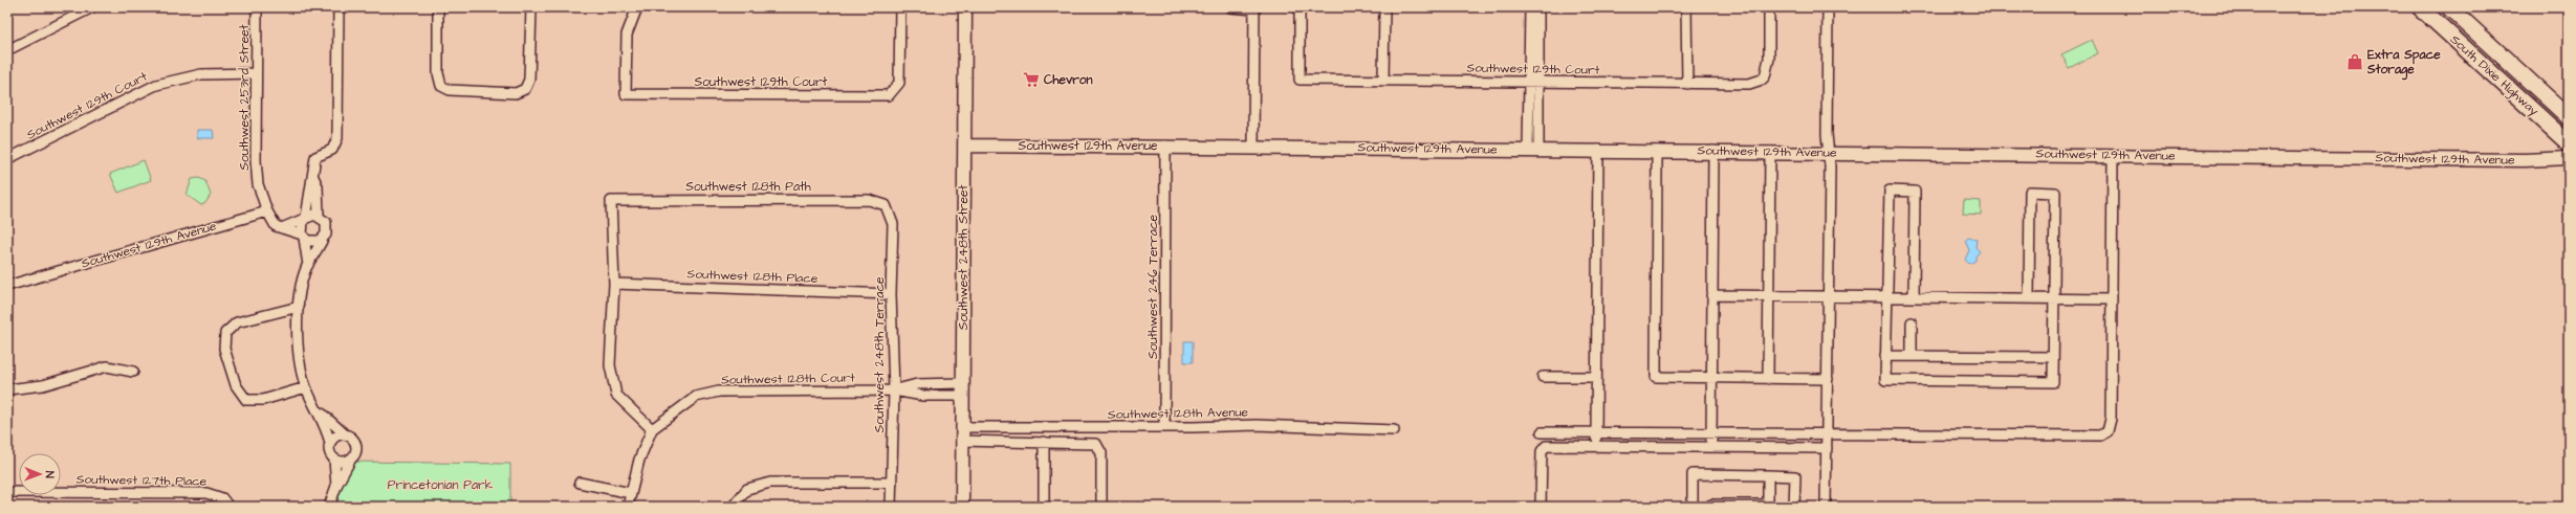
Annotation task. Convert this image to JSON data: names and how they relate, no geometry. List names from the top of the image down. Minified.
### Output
{"streets":{"highway":["South Dixie Highway"],"street":["Southwest 129th Court","Southwest 253rd Street","Southwest 129th Avenue","Southwest 128th Path","Southwest 248th Street","Southwest 128th Place","Southwest 246 Terrace","Southwest 248th Terrace","Southwest 128th Court","Southwest 128th Avenue","Southwest 127th Place"]},"crossings":[["Southwest 129th Court","Southwest 253rd Street"],["Southwest 253rd Street","Southwest 129th Avenue"],["Southwest 129th Avenue","Southwest 248th Street"],["Southwest 129th Avenue","Southwest 246 Terrace"],["Southwest 128th Path","Southwest 128th Place"],["Southwest 128th Path","Southwest 248th Terrace"],["Southwest 248th Street","Southwest 128th Court"],["Southwest 248th Street","Southwest 128th Avenue"],["Southwest 128th Place","Southwest 248th Terrace"],["Southwest 246 Terrace","Southwest 128th Avenue"],["Southwest 248th Terrace","Southwest 128th Court"]],"parks":["Princetonian Park"],"places":{"shop":["Extra Space Storage"],"supermarket":["Chevron"]},"north":"right"}
